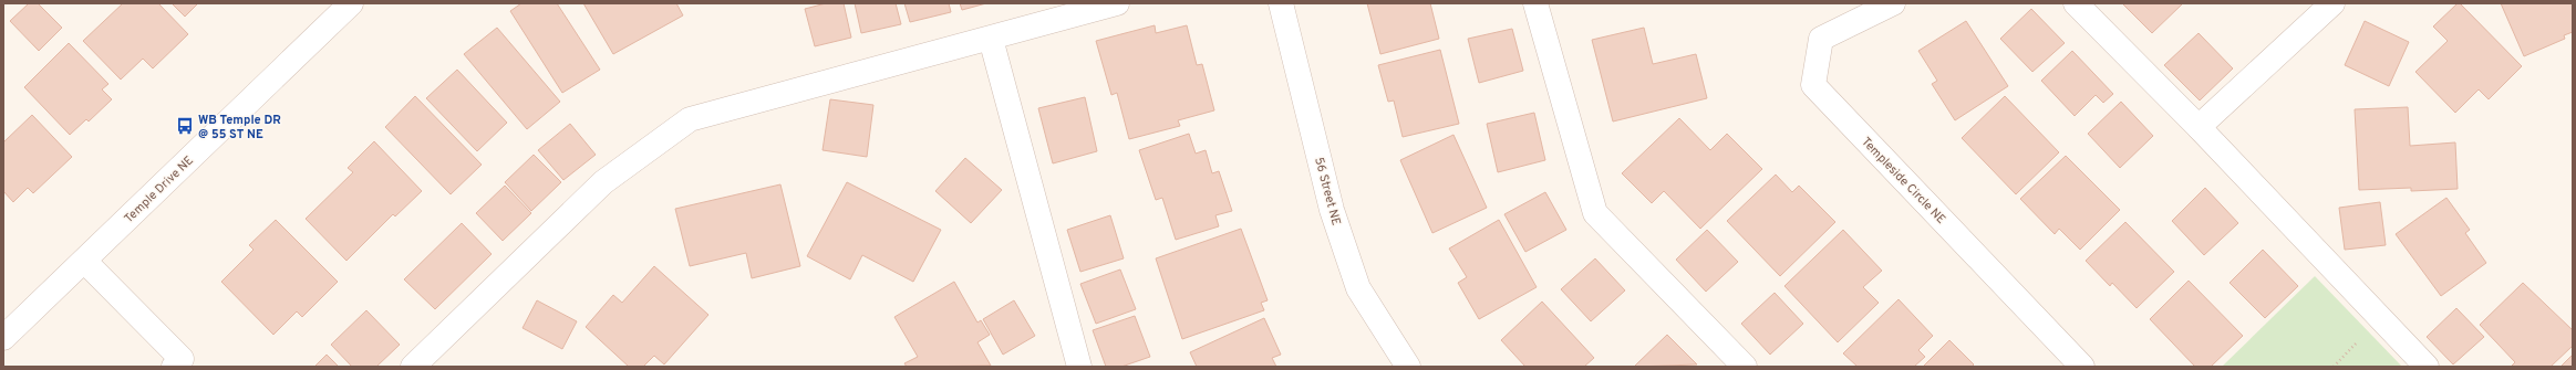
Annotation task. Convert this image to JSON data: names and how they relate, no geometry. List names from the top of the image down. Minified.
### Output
{"streets":{"street":["Templeside Circle NE","Temple Drive NE","56 Street NE"]},"places":{"bus stop":["WB Temple DR @ 55 ST NE"]}}
